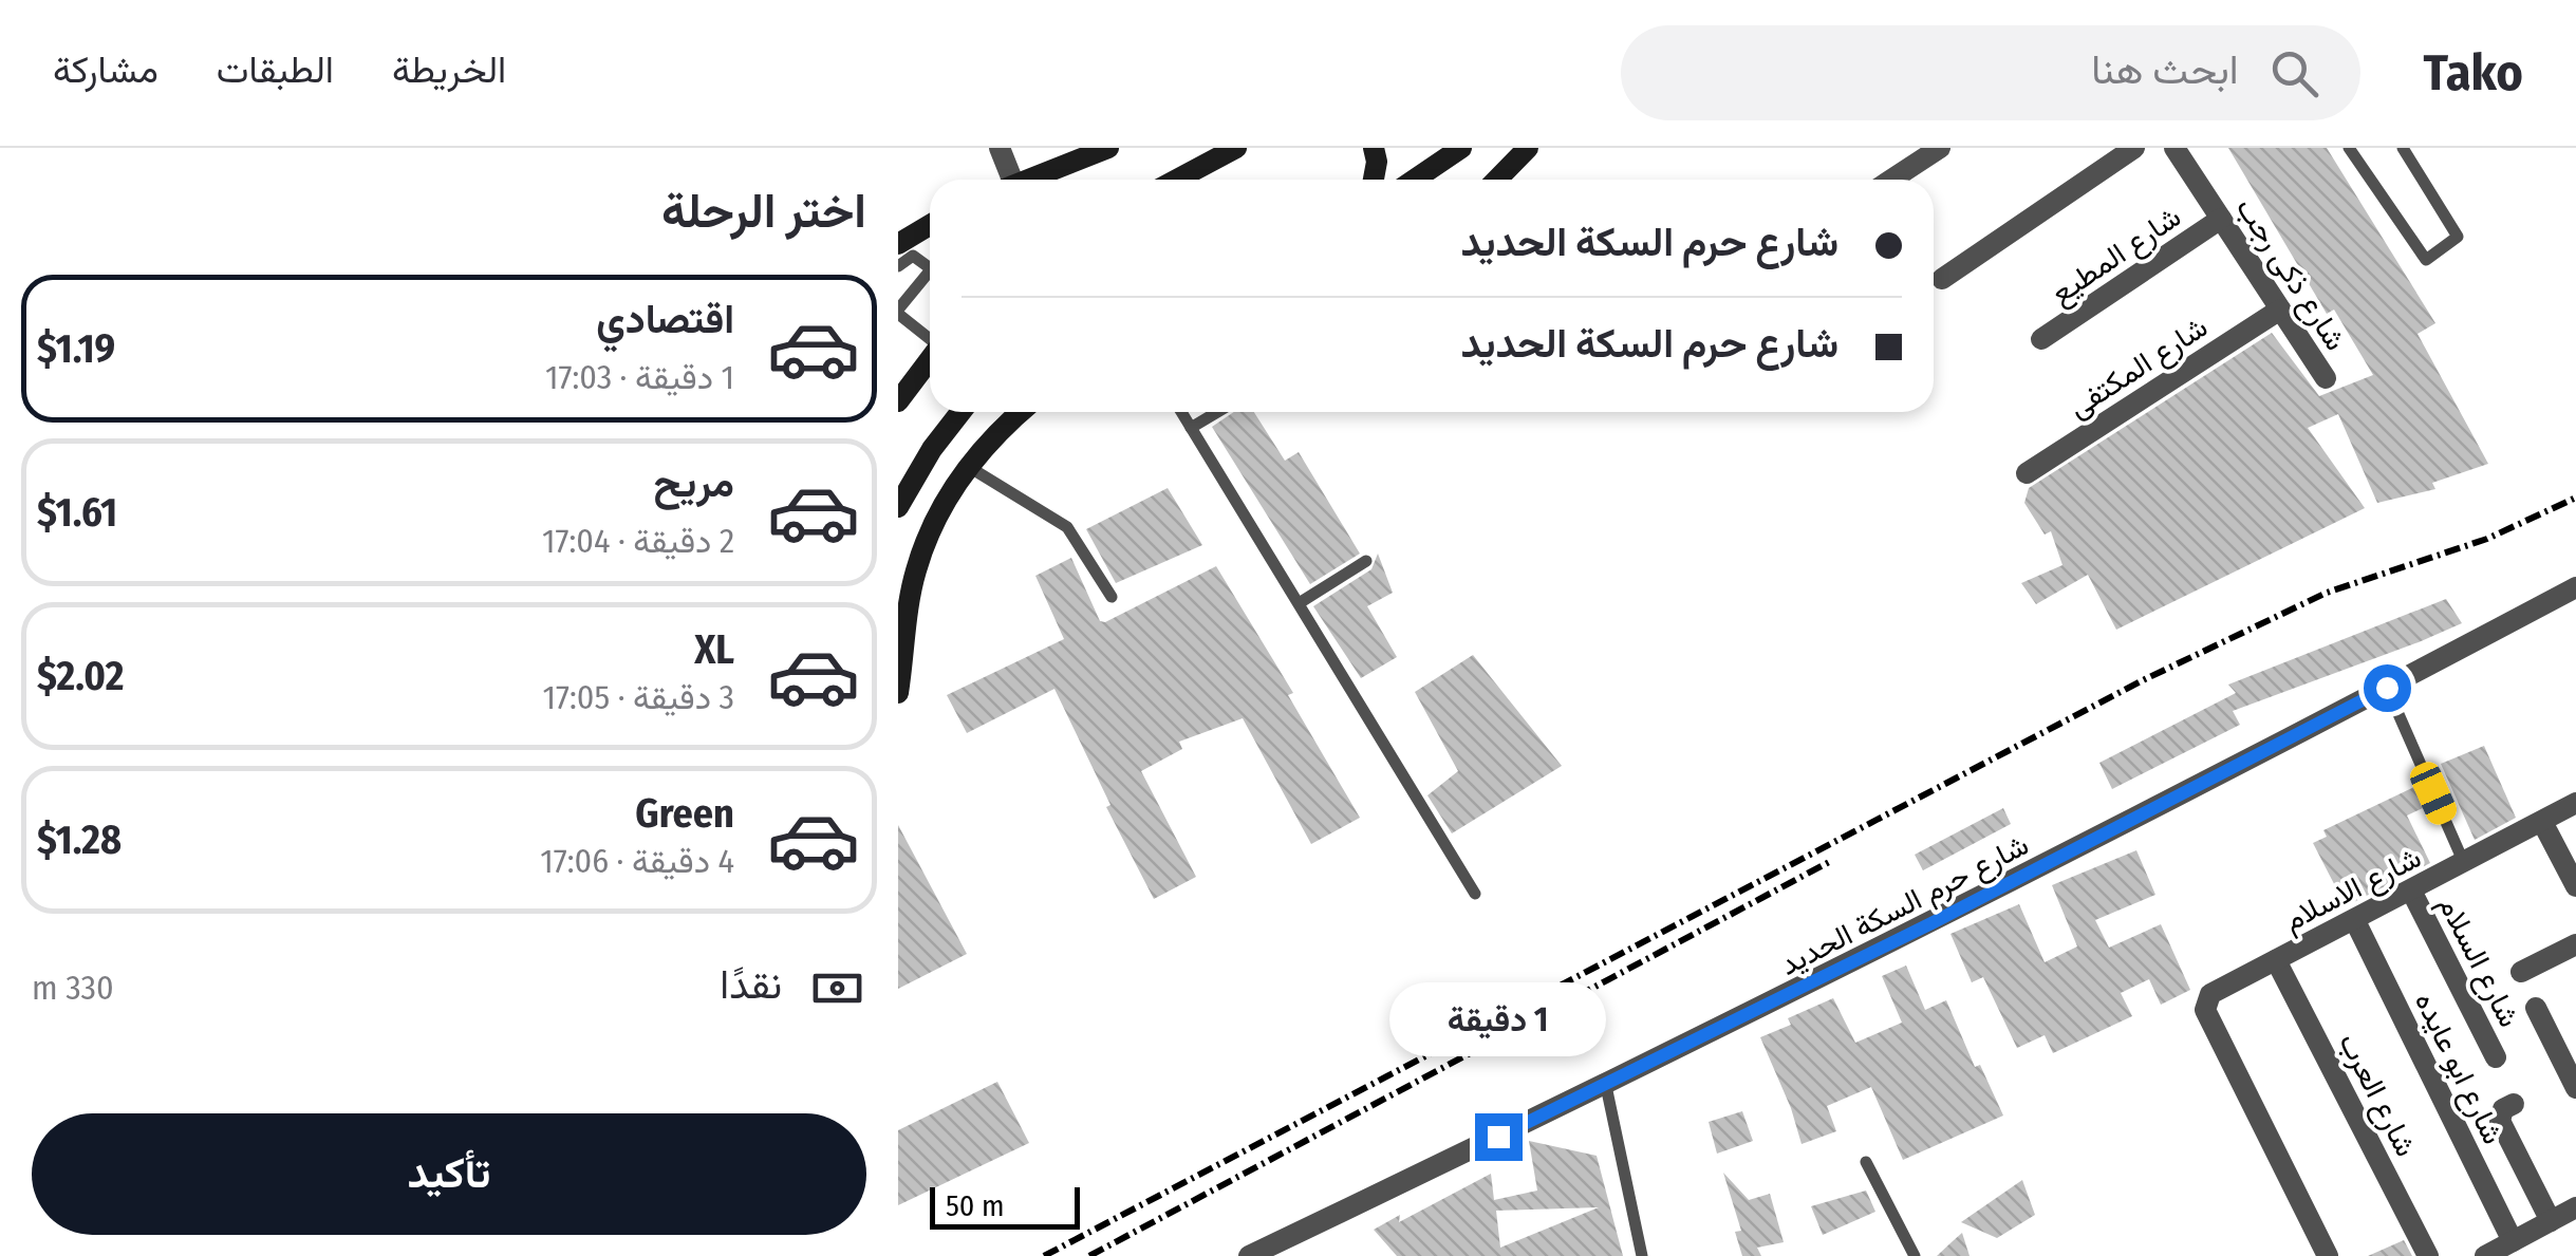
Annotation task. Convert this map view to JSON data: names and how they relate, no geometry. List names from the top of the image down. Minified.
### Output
{"streets":{"street":["شارع المطيع","شارع ذكى رجب","شارع المكتفى","شارع الاسلام","شارع حرم السكة الحديد","شارع السلام","شارع ابو عايده","شارع العرب"]},"crossings":[["شارع المطيع","شارع ذكى رجب"],["شارع ذكى رجب","شارع المكتفى"],["شارع الاسلام","شارع السلام"],["شارع الاسلام","شارع ابو عايده"],["شارع الاسلام","شارع العرب"]],"scale_bar":"50 m","page":{"header":"Tako","search":"ابحث هنا","nav":["الخريطة","الطبقات","مشاركة"],"heading":"اختر الرحلة","banner":["شارع حرم السكة الحديد","شارع حرم السكة الحديد"],"list":[{"name":"اقتصادي","note":"1 دقيقة · 17:03","value":"$1.19"},{"name":"مريح","note":"2 دقيقة · 17:04","value":"$1.61"},{"name":"XL","note":"3 دقيقة · 17:05","value":"$2.02"},{"name":"Green","note":"4 دقيقة · 17:06","value":"$1.28"}],"pay":["نقدًا","330 m"],"bubble":"1 دقيقة","buttons":"تأكيد","scale":"50 m"}}
